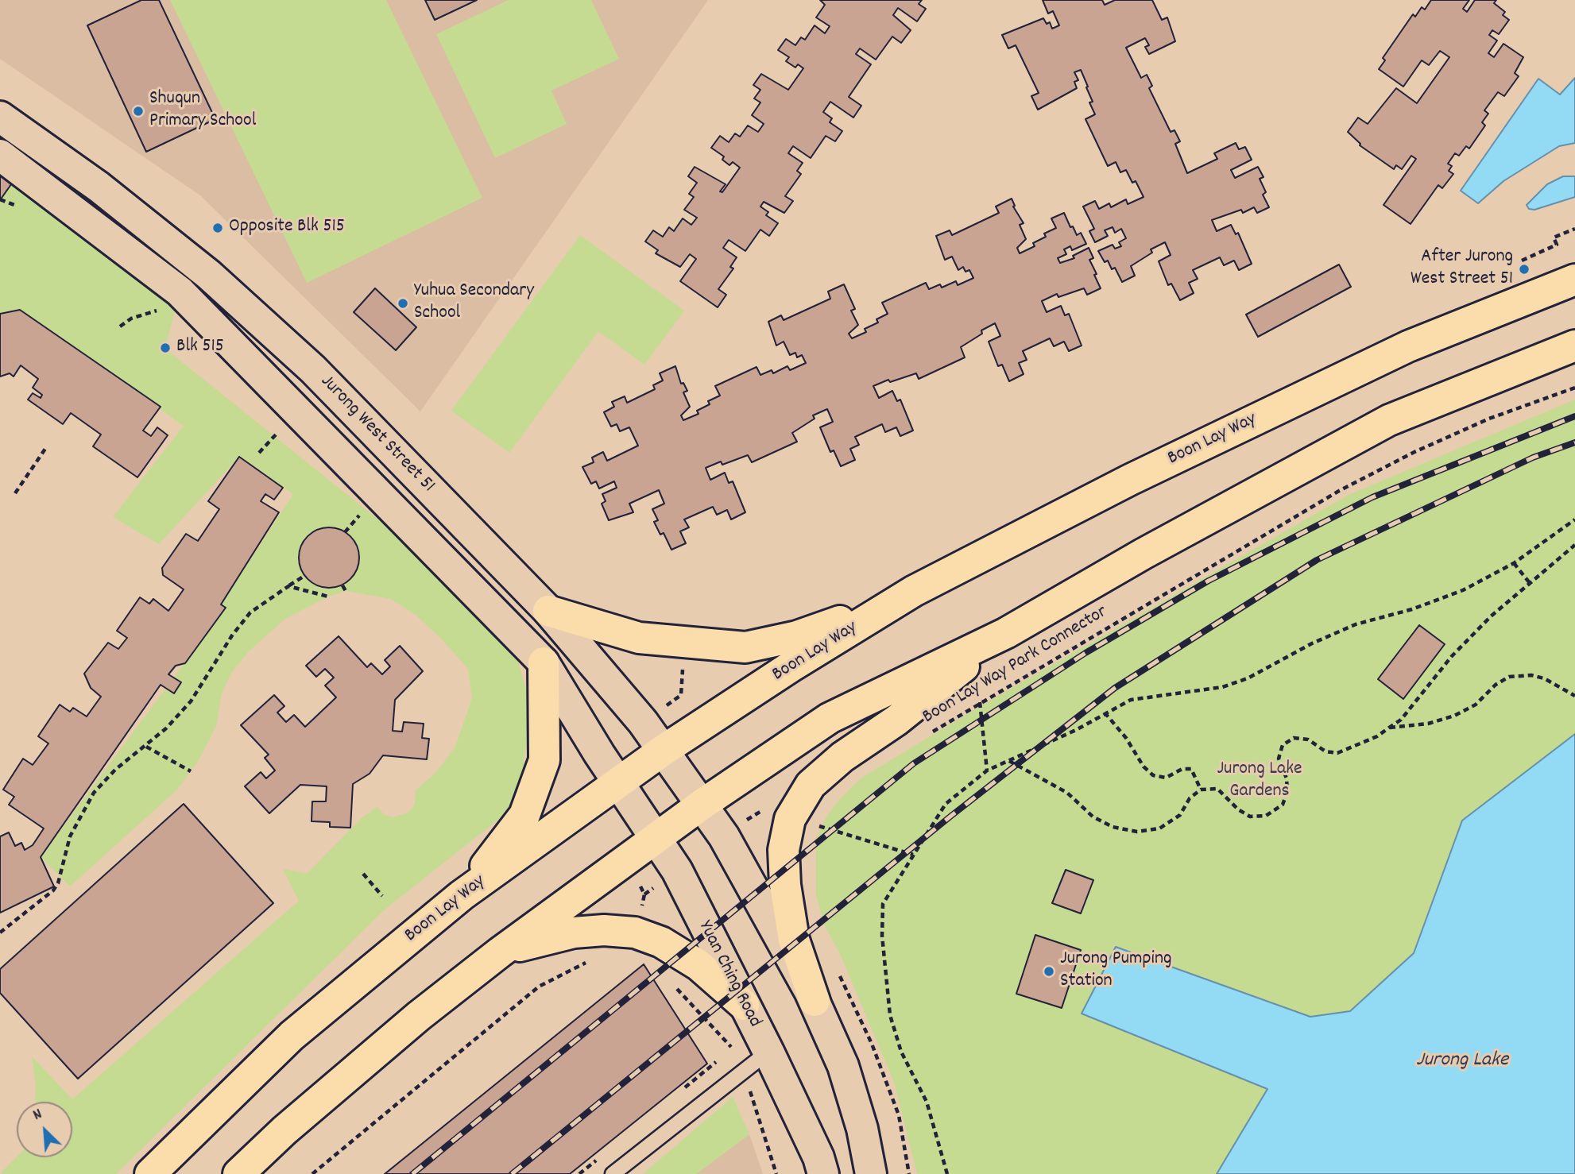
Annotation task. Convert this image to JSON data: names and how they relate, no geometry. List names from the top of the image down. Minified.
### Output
{"streets":{"main road":["Boon Lay Way"],"street":["Jurong West Street 51","Yuan Ching Road"],"path":["Boon Lay Way Park Connector"]},"crossings":[["Jurong West Street 51","Boon Lay Way"],["Jurong West Street 51","Yuan Ching Road"],["Boon Lay Way","Yuan Ching Road"]],"water":["Jurong Lake"],"parks":["Jurong Lake Gardens"],"places":["Shuqun Primary School","Opposite Blk 515","After Jurong West Street 51","Yuhua Secondary School","Blk 515","Jurong Pumping Station"],"north":"top left"}
